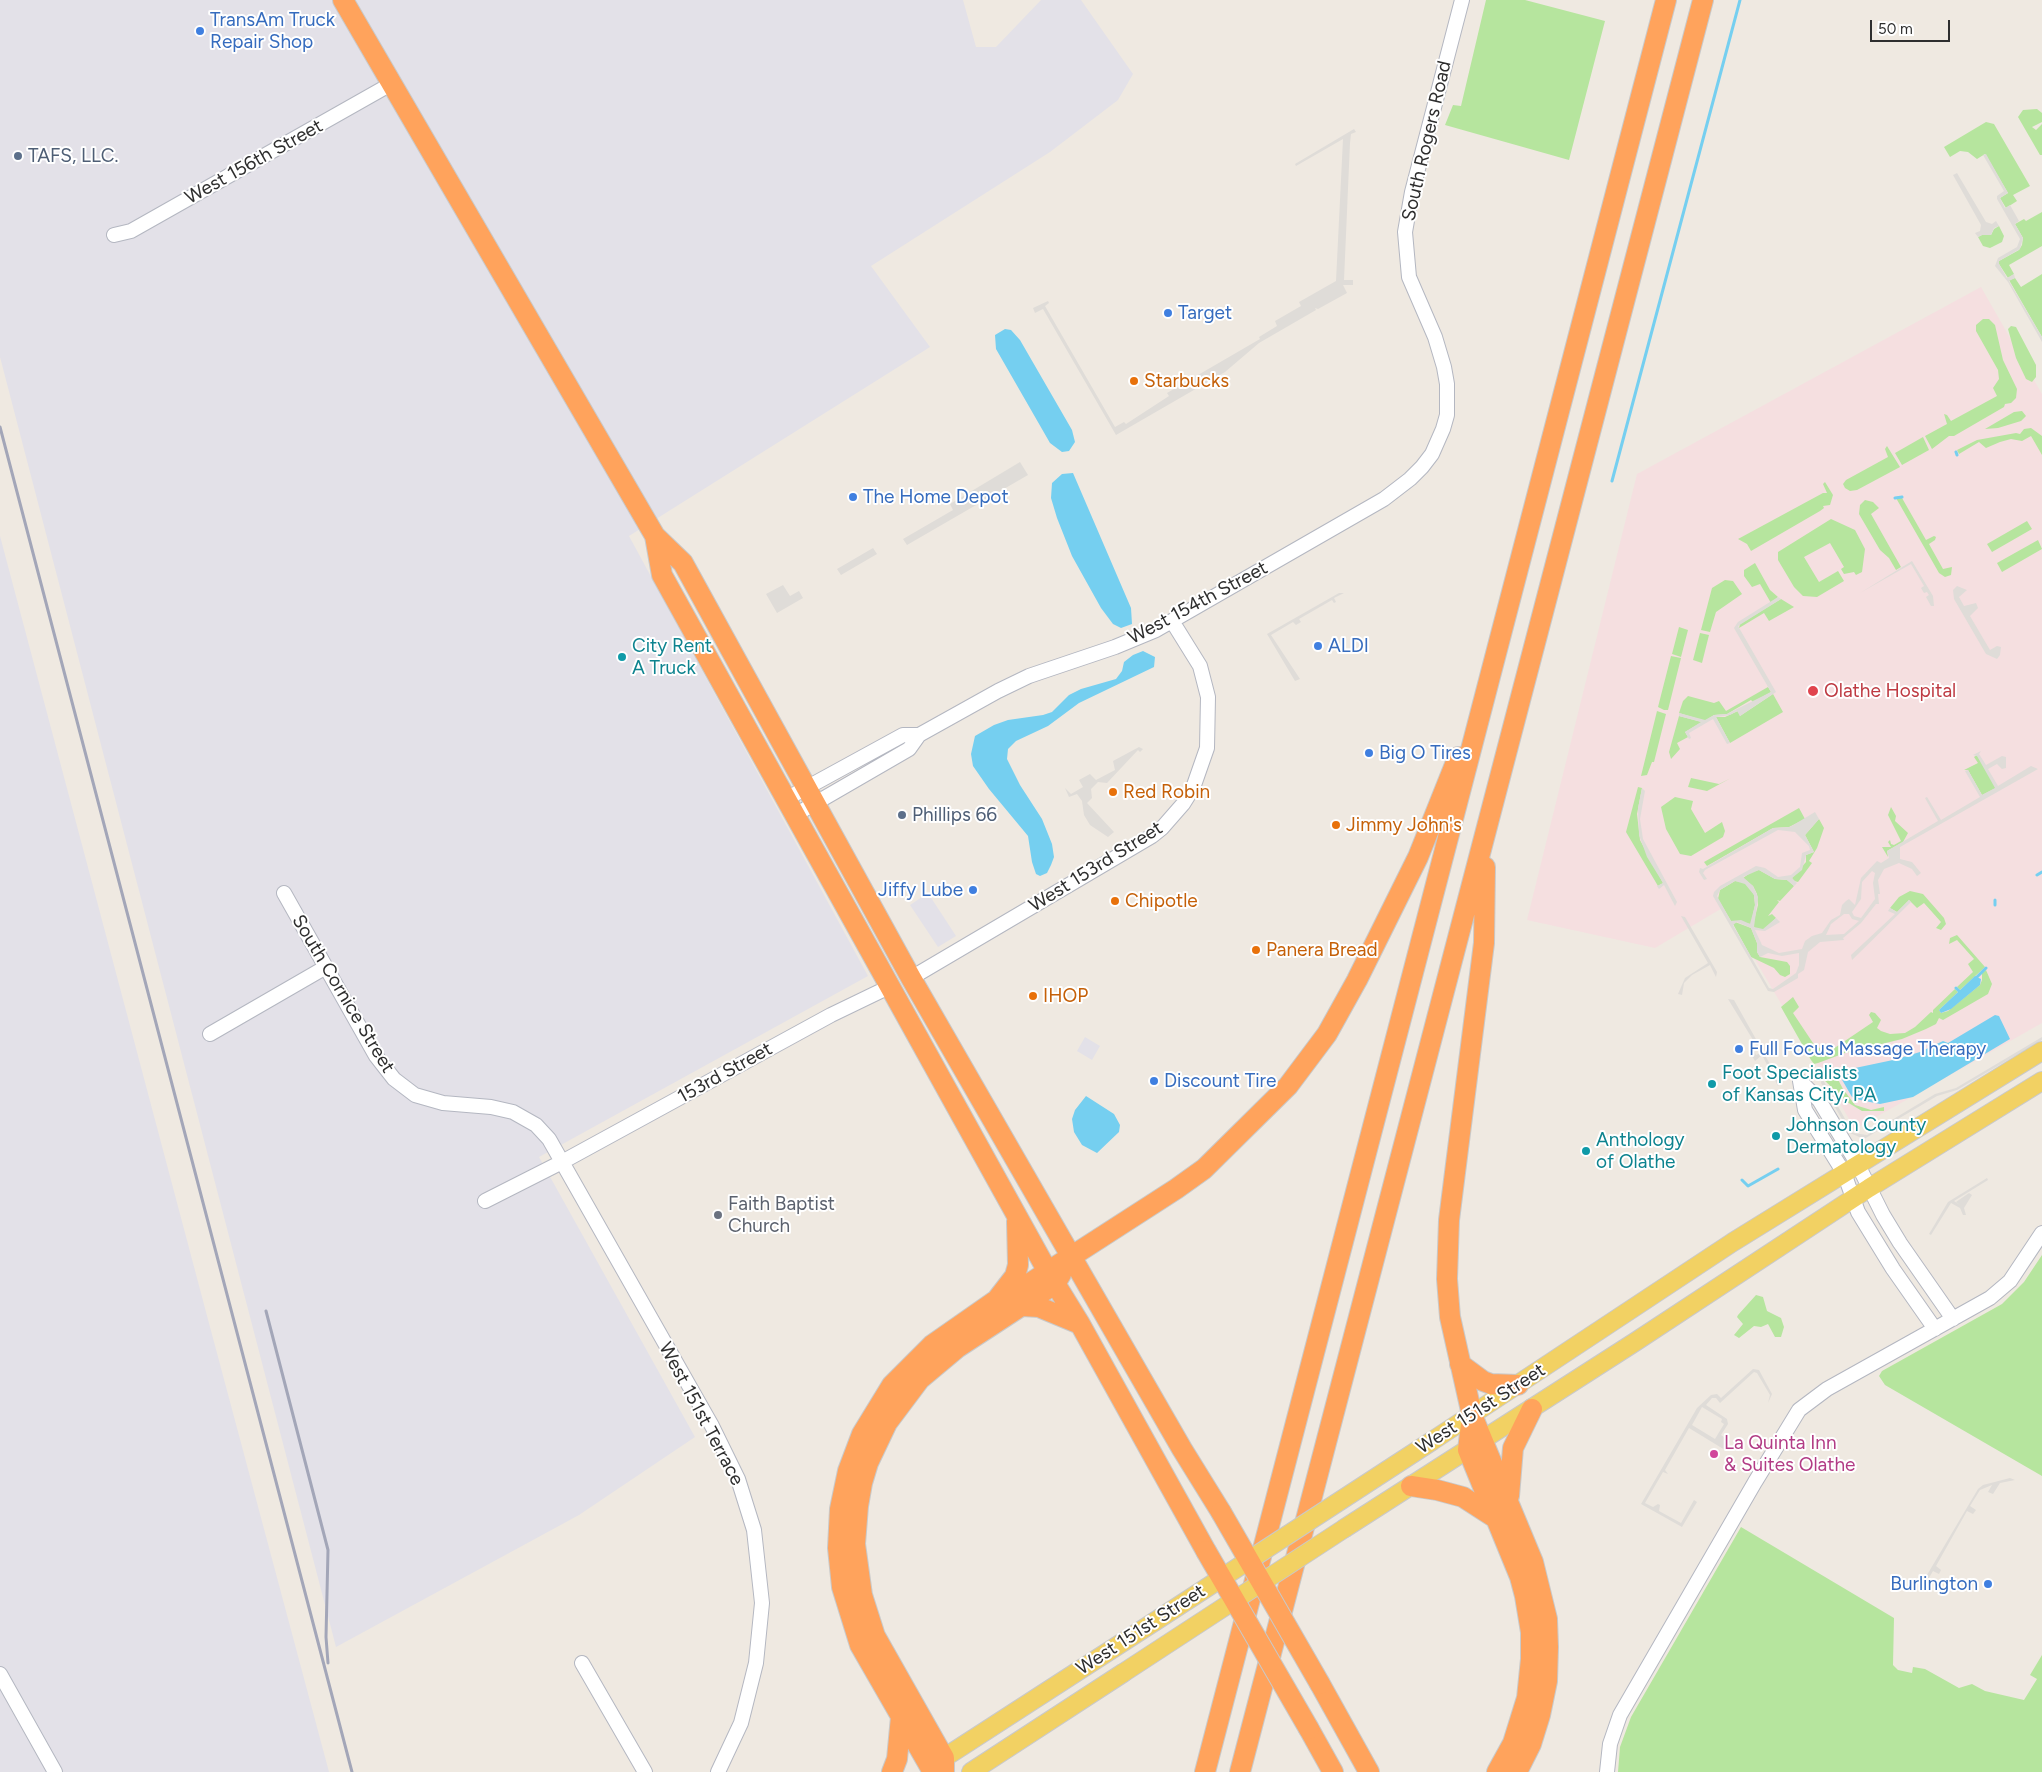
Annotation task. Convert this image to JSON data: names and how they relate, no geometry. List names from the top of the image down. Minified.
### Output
{"streets":{"main road":["West 151st Street"],"street":["South Rogers Road","West 156th Street","West 154th Street","West 153rd Street","South Cornice Street","153rd Street","West 151st Terrace"]},"crossings":[["South Rogers Road","West 154th Street"],["West 154th Street","West 153rd Street"],["South Cornice Street","153rd Street"],["South Cornice Street","West 151st Terrace"],["153rd Street","West 151st Terrace"]],"places":["TransAm Truck Repair Shop","TAFS, LLC.","Target","Starbucks","The Home Depot","ALDI","City Rent A Truck","Olathe Hospital","Big O Tires","Red Robin","Phillips 66","Jimmy John's","Jiffy Lube","Chipotle","Panera Bread","IHOP","Full Focus Massage Therapy","Discount Tire","Foot Specialists of Kansas City, PA","Johnson County Dermatology","Anthology of Olathe","Faith Baptist Church","La Quinta Inn & Suites Olathe","Burlington"],"scale_bar":"50 m"}
